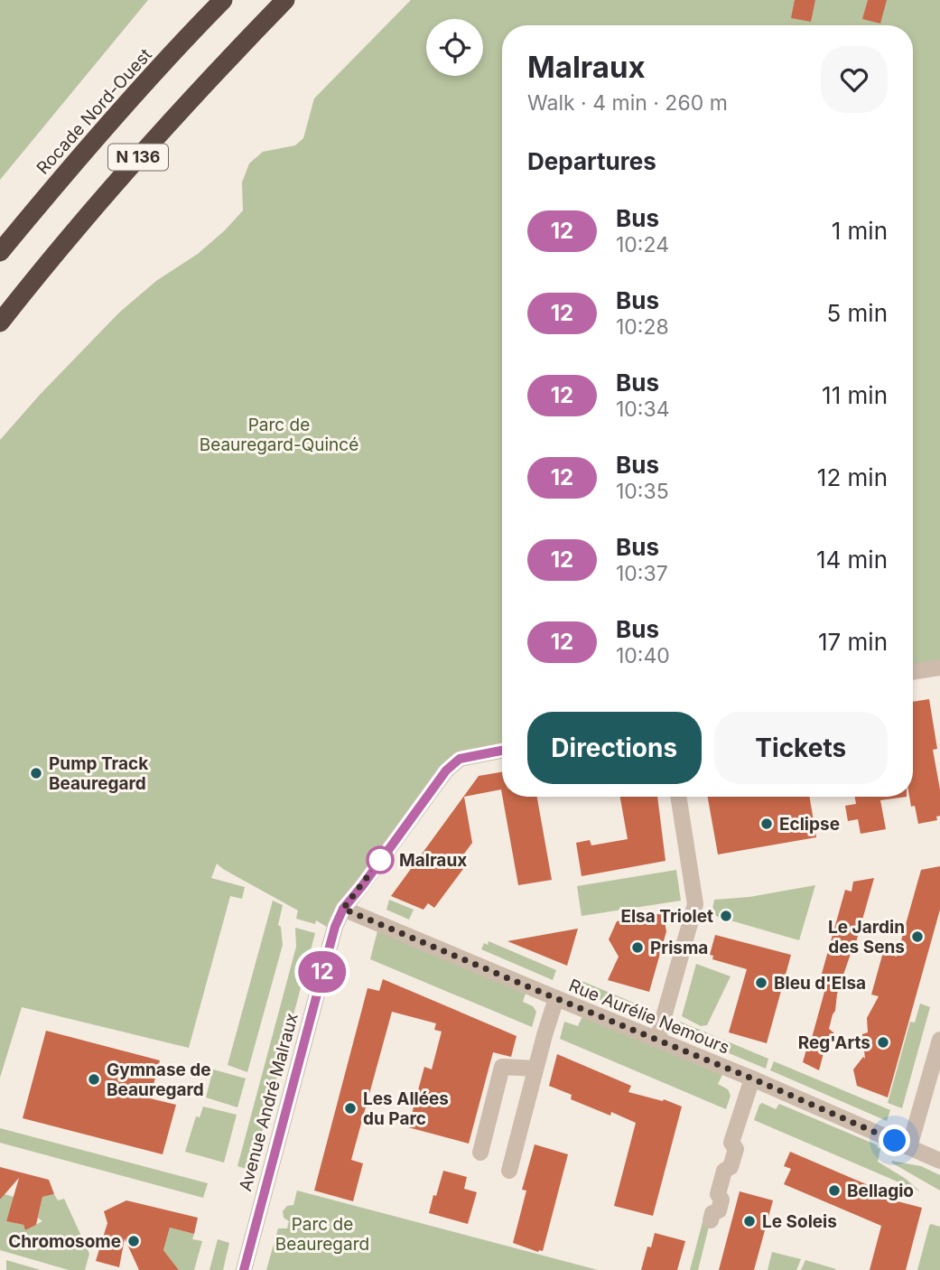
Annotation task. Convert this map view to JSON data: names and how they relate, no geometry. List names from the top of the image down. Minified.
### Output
{"streets":{"highway":["Rocade Nord-Ouest","N 136"],"street":["Rue Aurélie Nemours","Avenue André Malraux"]},"crossings":[["Rue Aurélie Nemours","Avenue André Malraux"]],"parks":["Parc de Beauregard-Quincé","Parc de Beauregard"],"places":["Pump Track Beauregard","Eclipse","Malraux","Elsa Triolet","Le Jardin des Sens","Prisma","Bleu d'Elsa","Reg'Arts","Gymnase de Beauregard","Les Allées du Parc","Bellagio","Le Soleis","Chromosome"],"lines":["bus line 12"],"page":{"on_map":"12","heading":[["Malraux","Walk · 4 min · 260 m"],"Departures"],"list":[{"mark":"12","name":"Bus","note":"10:24","value":"1 min"},{"mark":"12","name":"Bus","note":"10:28","value":"5 min"},{"mark":"12","name":"Bus","note":"10:34","value":"11 min"},{"mark":"12","name":"Bus","note":"10:35","value":"12 min"},{"mark":"12","name":"Bus","note":"10:37","value":"14 min"},{"mark":"12","name":"Bus","note":"10:40","value":"17 min"}],"buttons":["Directions","Tickets"]}}
